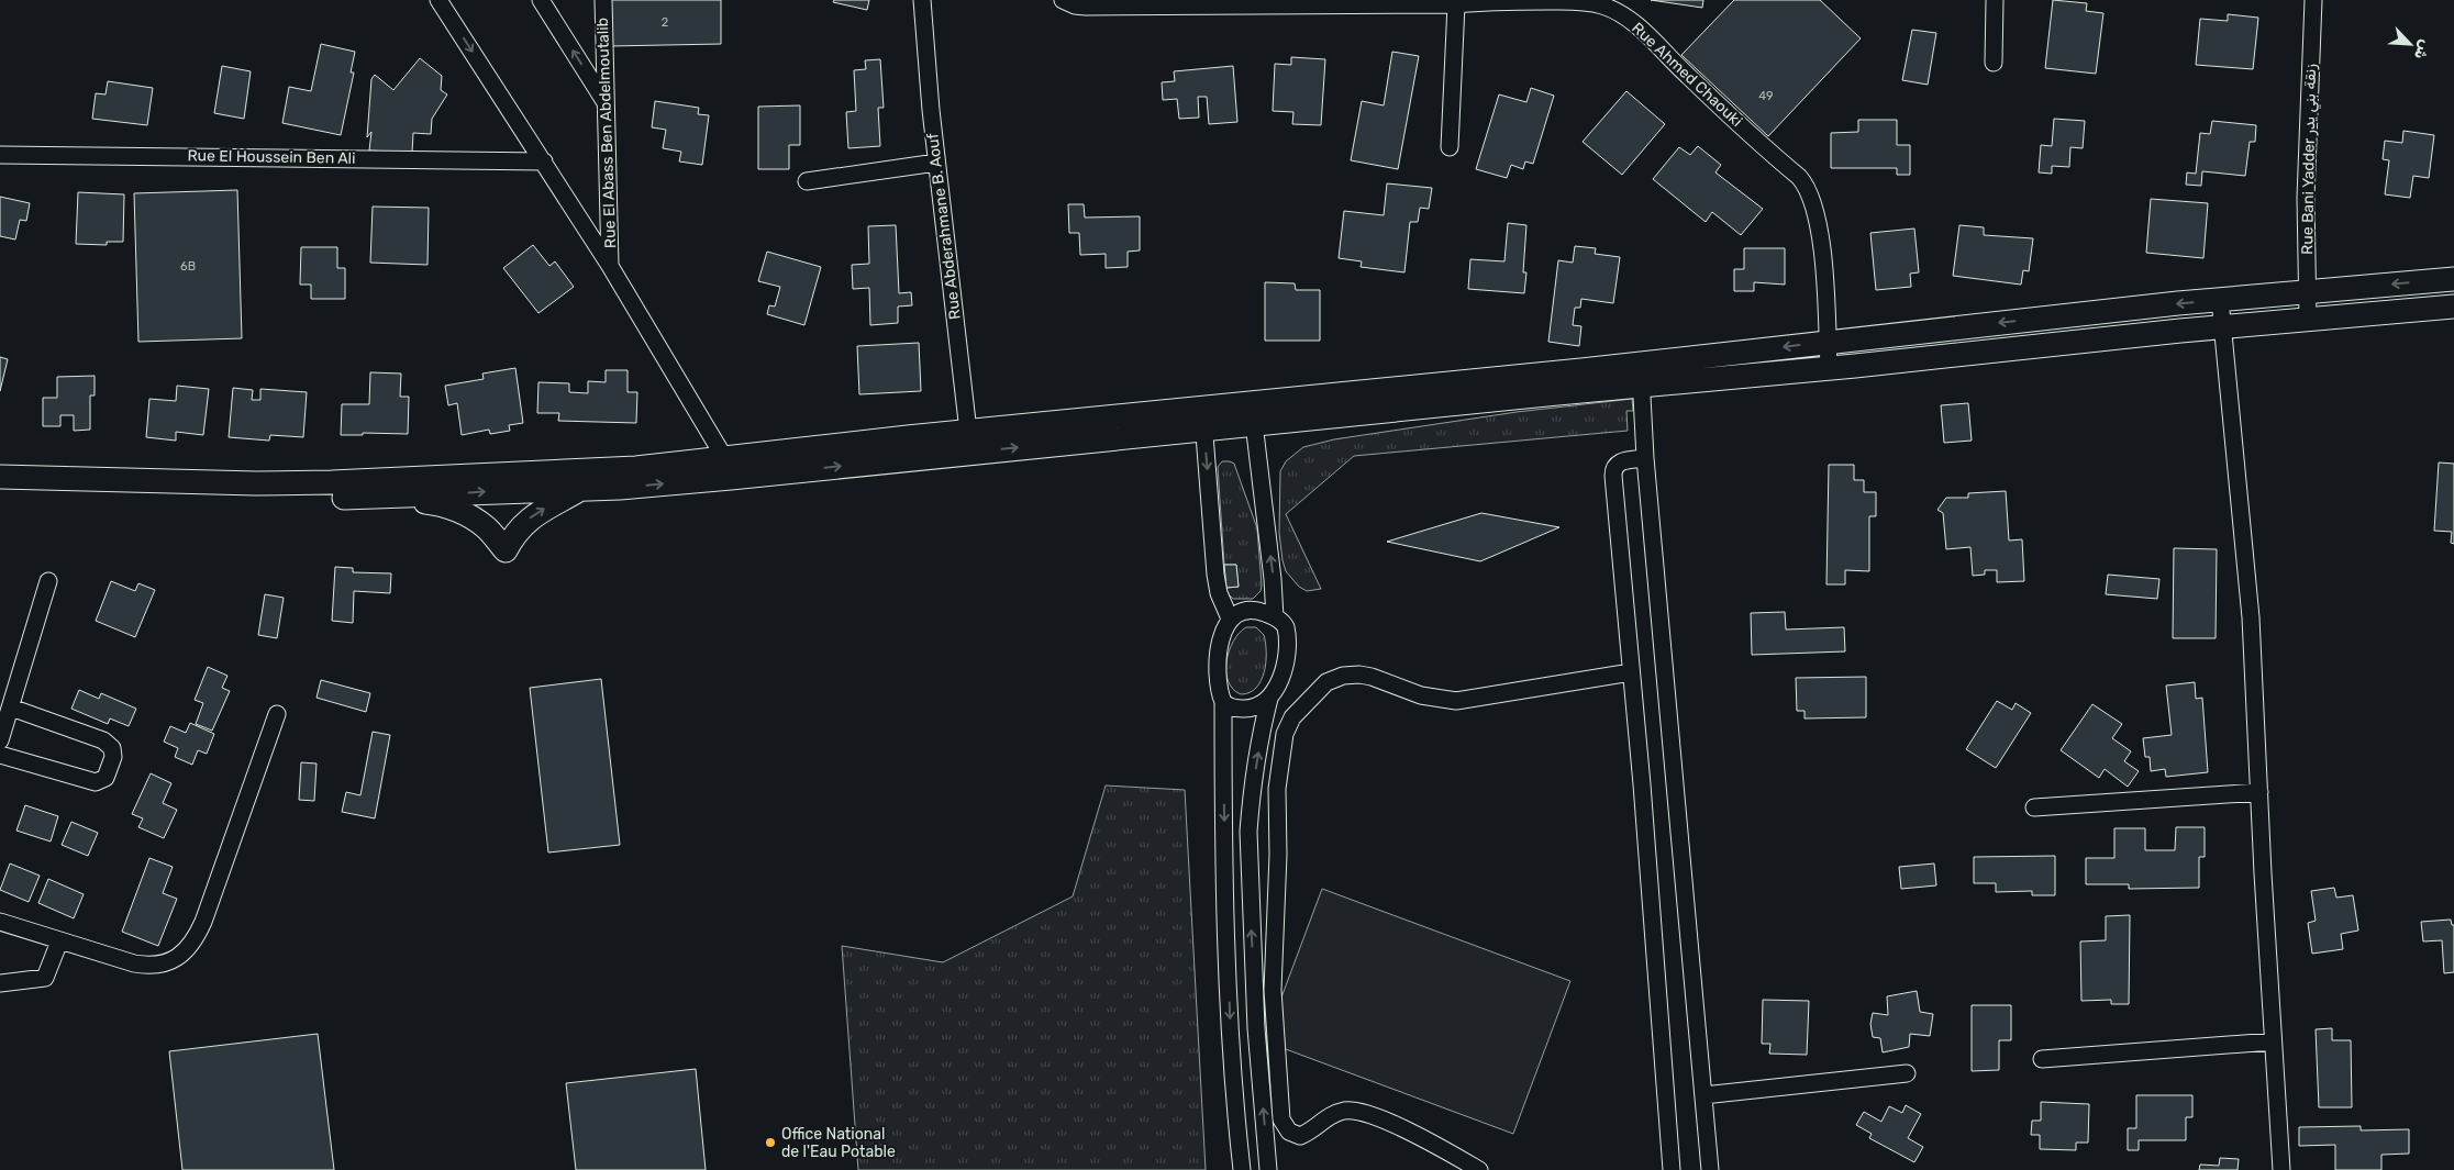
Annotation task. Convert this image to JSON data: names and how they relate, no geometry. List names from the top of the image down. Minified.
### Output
{"streets":{"street":["Rue Ahmed Chaouki","Rue El Abass Ben Abdelmoutalib","Rue El Houssein Ben Ali","Rue Bani Yadder زنقة بني يدر","Rue Abderahmane B. Aouf"]},"places":["Office National de l'Eau Potable"],"house_numbers":["2","49","6B"],"north":"bottom right"}
